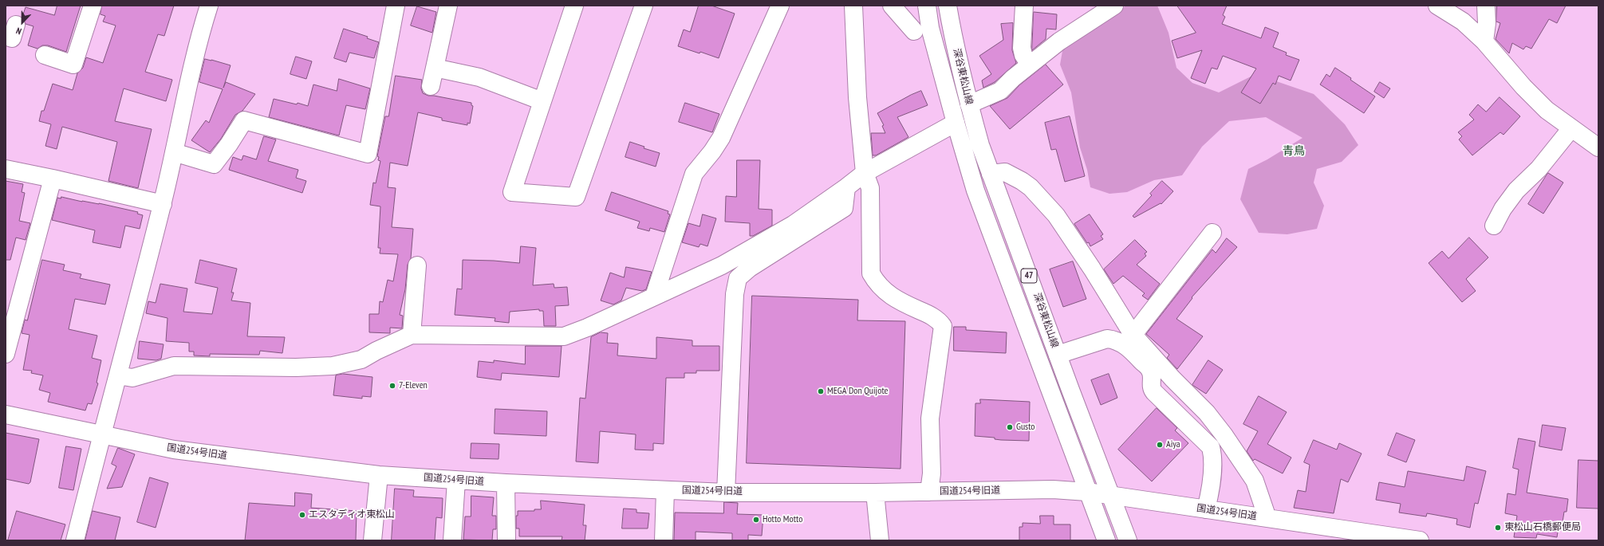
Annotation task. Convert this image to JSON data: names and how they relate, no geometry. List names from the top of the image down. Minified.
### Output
{"streets":{"street":["深谷東松山線","47","国道254号旧道"]},"crossings":[["深谷東松山線","国道254号旧道"]],"districts":["青鳥"],"places":["7-Eleven","MEGA Don Quijote","Gusto","Aiya","エスタディオ東松山","Hotto Motto","東松山石橋郵便局"],"north":"bottom"}
